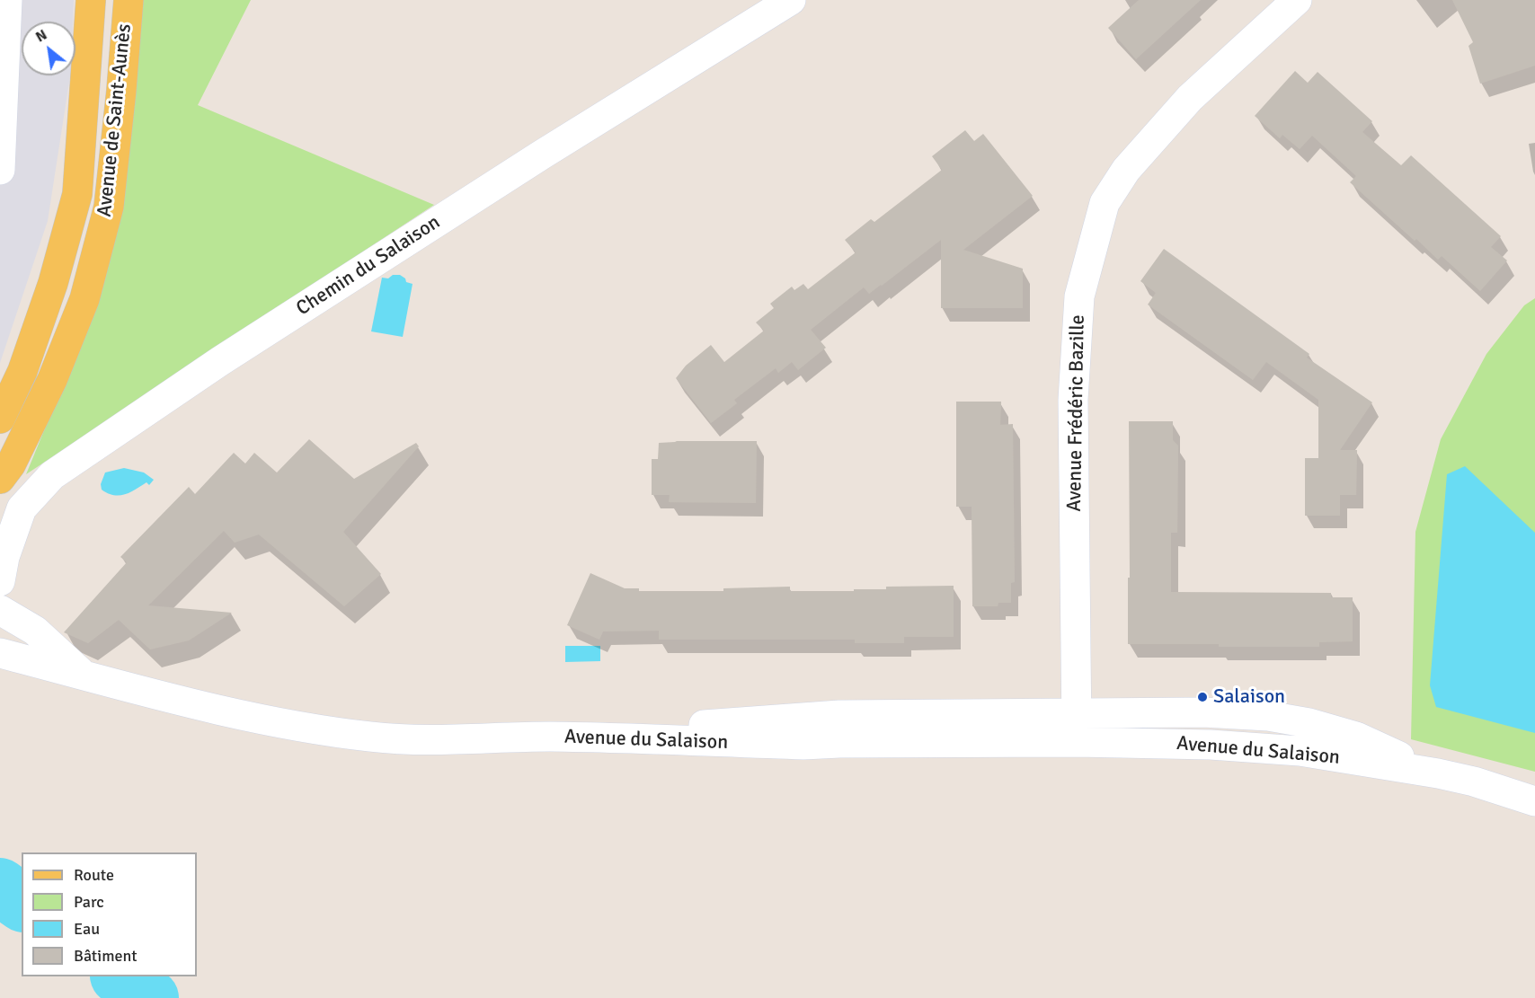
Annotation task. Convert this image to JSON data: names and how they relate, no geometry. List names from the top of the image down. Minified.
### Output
{"streets":{"main road":["Avenue de Saint-Aunès"],"street":["Chemin du Salaison","Avenue Frédéric Bazille","Avenue du Salaison"]},"crossings":[["Avenue Frédéric Bazille","Avenue du Salaison"]],"places":["Salaison"],"legend":["Route","Parc","Eau","Bâtiment"],"north":"top left"}
